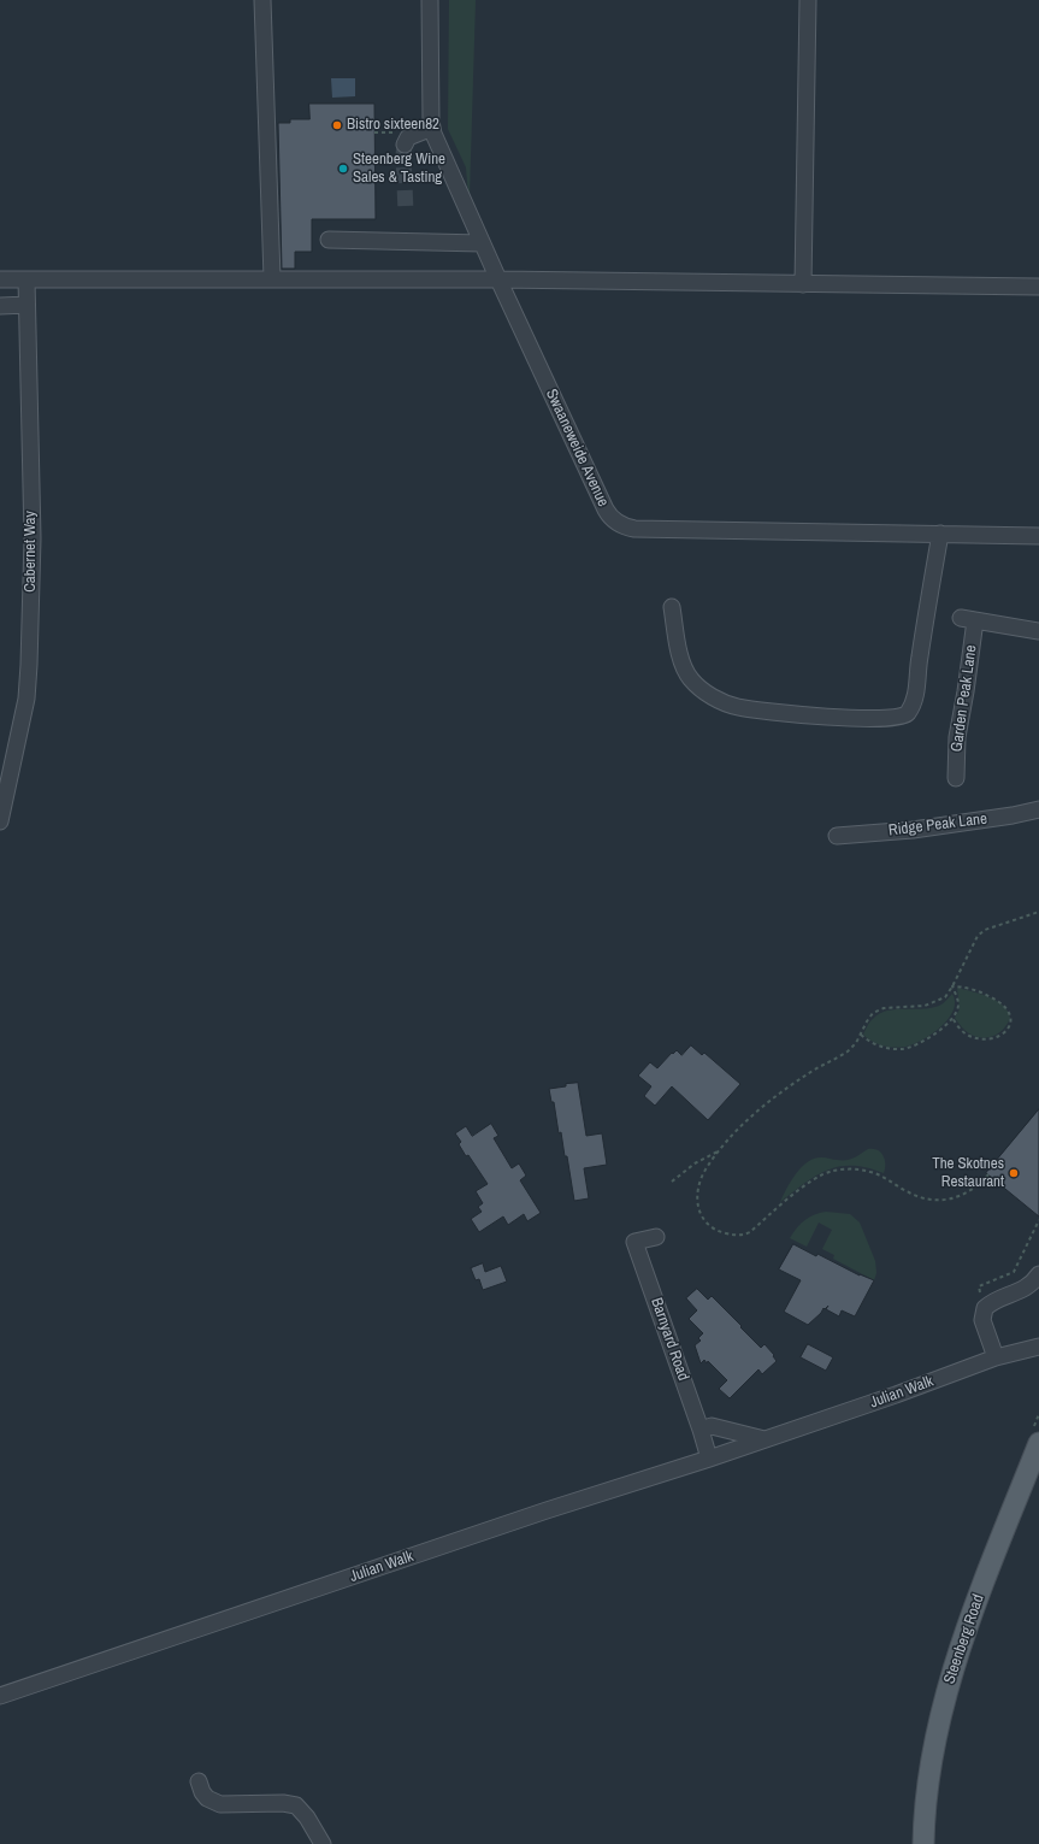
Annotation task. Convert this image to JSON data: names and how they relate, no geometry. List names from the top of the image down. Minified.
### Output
{"streets":{"main road":["Steenberg Road"],"street":["Swaaneweide Avenue","Cabernet Way","Garden Peak Lane","Ridge Peak Lane","Barnyard Road","Julian Walk"]},"crossings":[["Barnyard Road","Julian Walk"]],"places":["Bistro sixteen82","Steenberg Wine Sales & Tasting","The Skotnes Restaurant"]}
